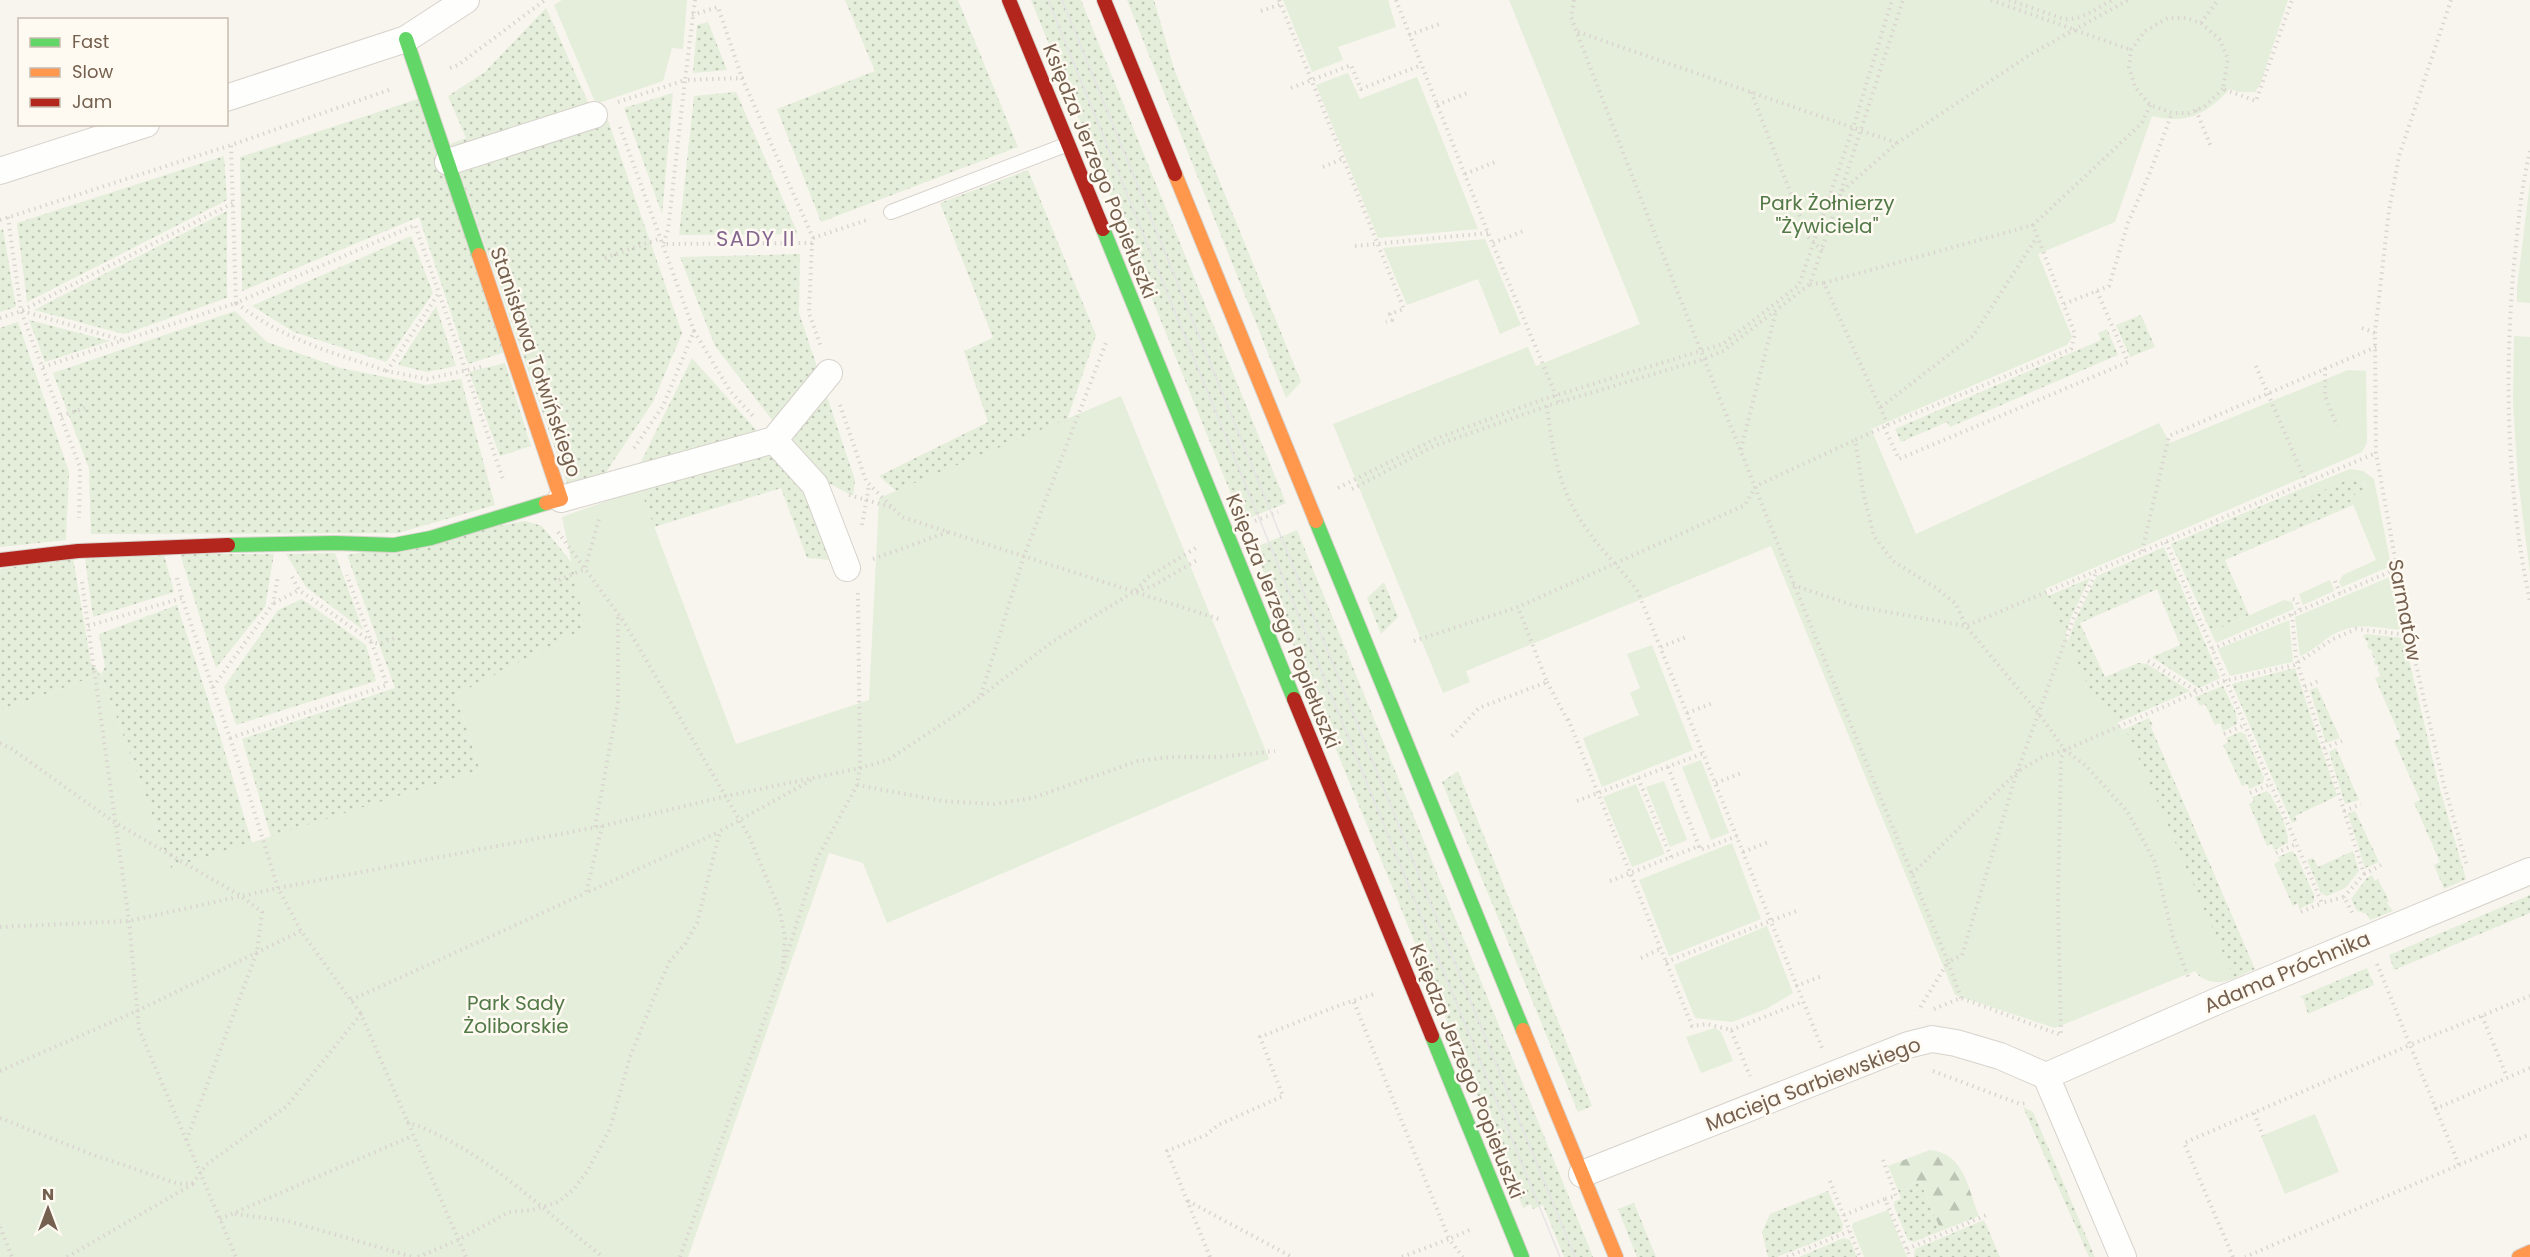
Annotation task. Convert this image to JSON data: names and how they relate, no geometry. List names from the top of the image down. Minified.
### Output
{"streets":{"main road":["Księdza Jerzego Popiełuszki","Stanisława Tołwińskiego"],"street":["Adama Próchnika","Macieja Sarbiewskiego"],"path":["Sarmatów"]},"crossings":[["Adama Próchnika","Macieja Sarbiewskiego"]],"districts":["SADY II"],"parks":["Park Żołnierzy \"Żywiciela\"","Park Sady Żoliborskie"],"legend":["Fast","Slow","Jam"],"north":"top"}
